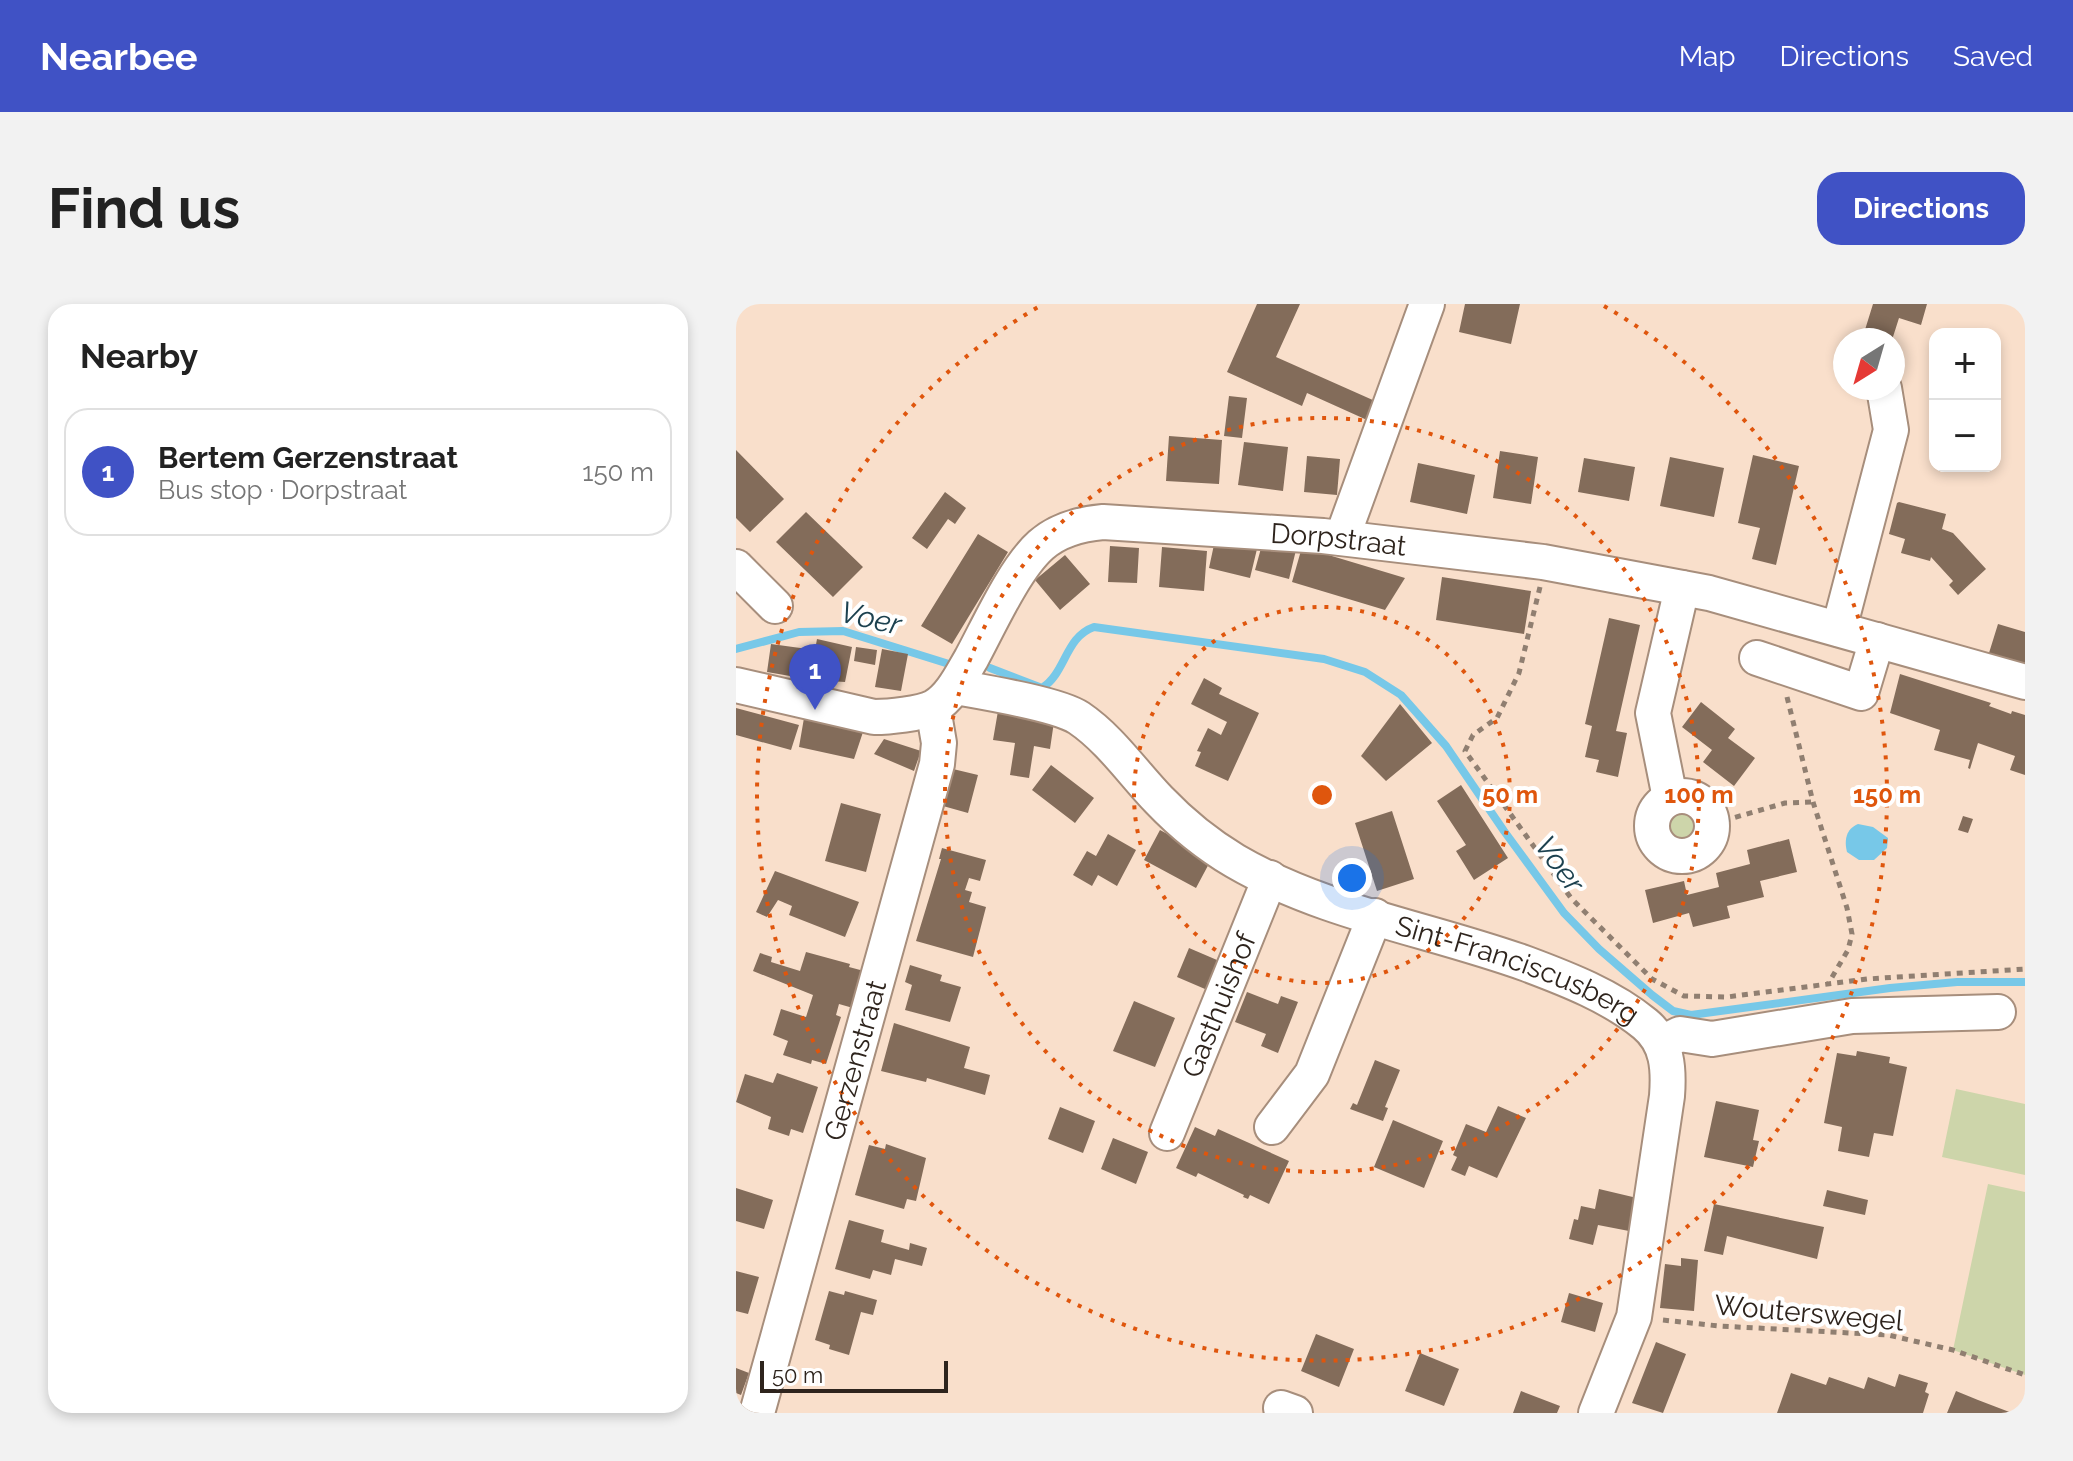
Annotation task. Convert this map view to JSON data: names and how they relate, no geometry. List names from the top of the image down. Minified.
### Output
{"streets":{"street":["Dorpstraat","Sint-Franciscusberg","Gasthuishof","Gerzenstraat"],"path":["Wouterswegel"]},"crossings":[["Dorpstraat","Sint-Franciscusberg"],["Dorpstraat","Gerzenstraat"],["Sint-Franciscusberg","Gasthuishof"],["Sint-Franciscusberg","Gerzenstraat"],["Sint-Franciscusberg","Wouterswegel"]],"water":["Voer"],"scale_bar":"50 m","north":"bottom left","page":{"header":"Nearbee","nav":["Map","Directions","Saved"],"buttons":"Directions","title":"Find us","heading":"Nearby","map_buttons":["+","−"],"list":[{"mark":"1","name":"Bertem Gerzenstraat","note":"Bus stop · Dorpstraat","value":"150 m"}],"pins":"1","scale":"50 m"},"rings":["50 m","100 m","150 m"]}
